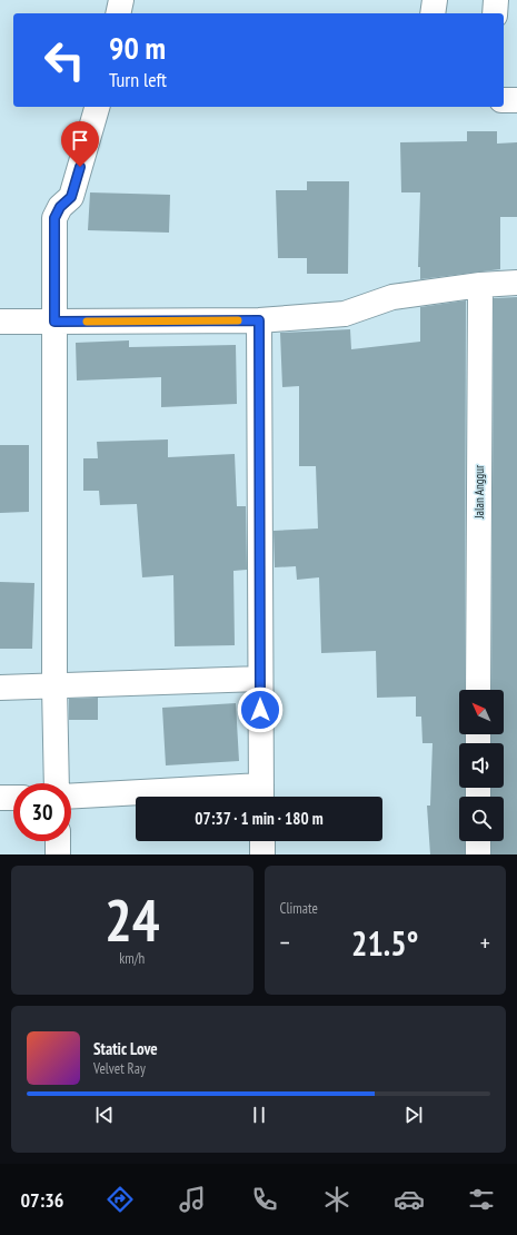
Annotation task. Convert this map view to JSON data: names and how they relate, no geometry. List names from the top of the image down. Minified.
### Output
{"streets":{"street":["Jalan Anggur"]},"north":"top left","page":{"turn":["90 m","Turn left"],"limit":"30","trip":"07:37 · 1 min · 180 m","tile":[["24","km/h"],"Climate"],"heat":["−","21.5°","+"],"song":["Static Love","Velvet Ray"],"tabs":"07:36"}}
